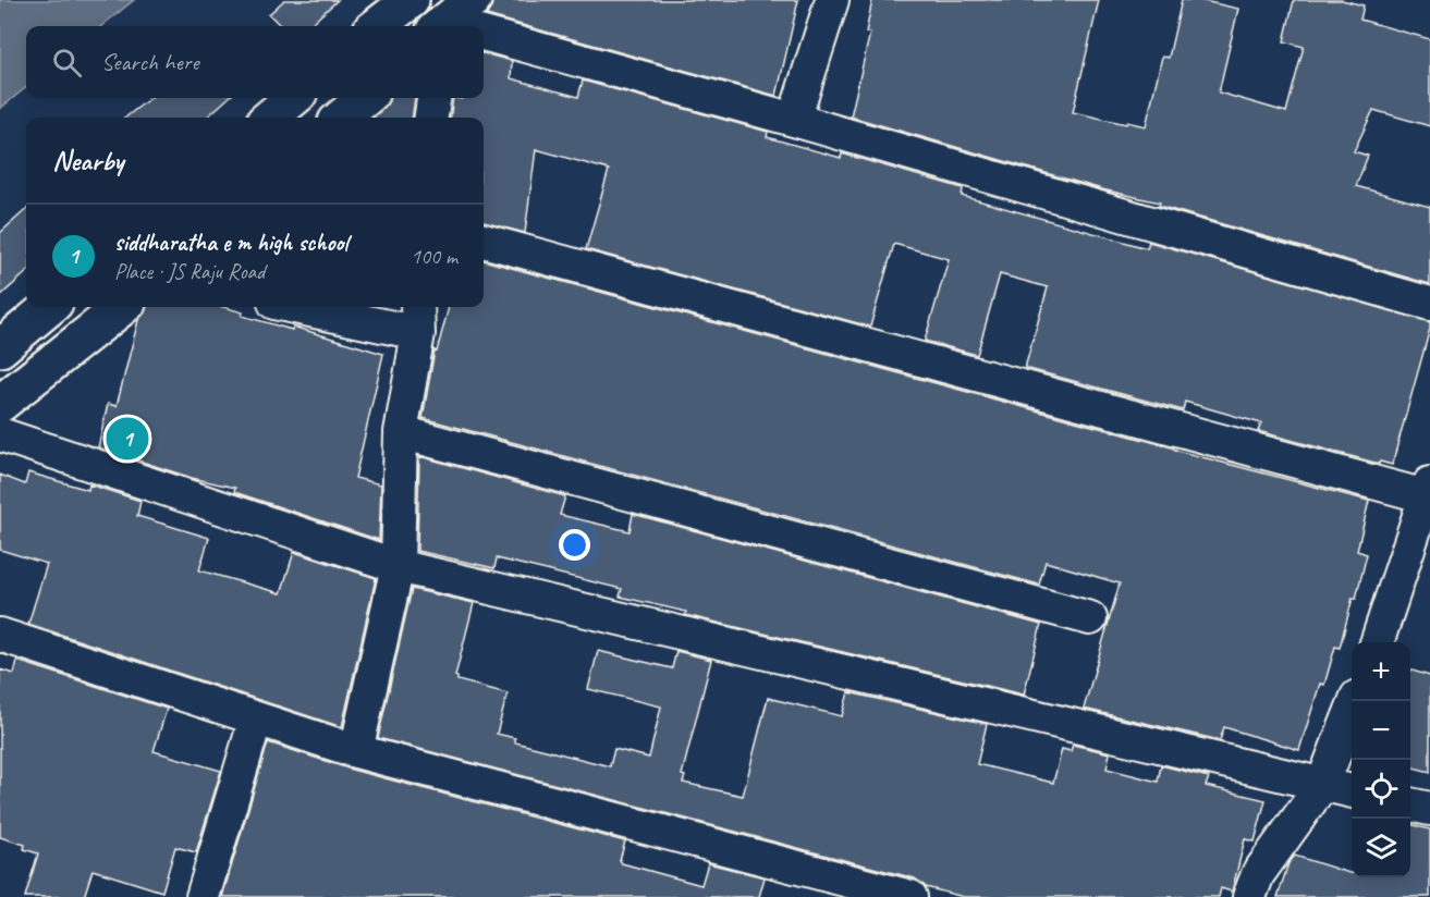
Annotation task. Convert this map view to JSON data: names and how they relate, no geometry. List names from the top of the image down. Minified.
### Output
{"page":{"search":"Search here","heading":"Nearby","list":[{"mark":"1","name":"siddharatha e m high school","note":"Place · JS Raju Road","value":"100 m"}],"pins":"1","map_buttons":["+","−"]}}
